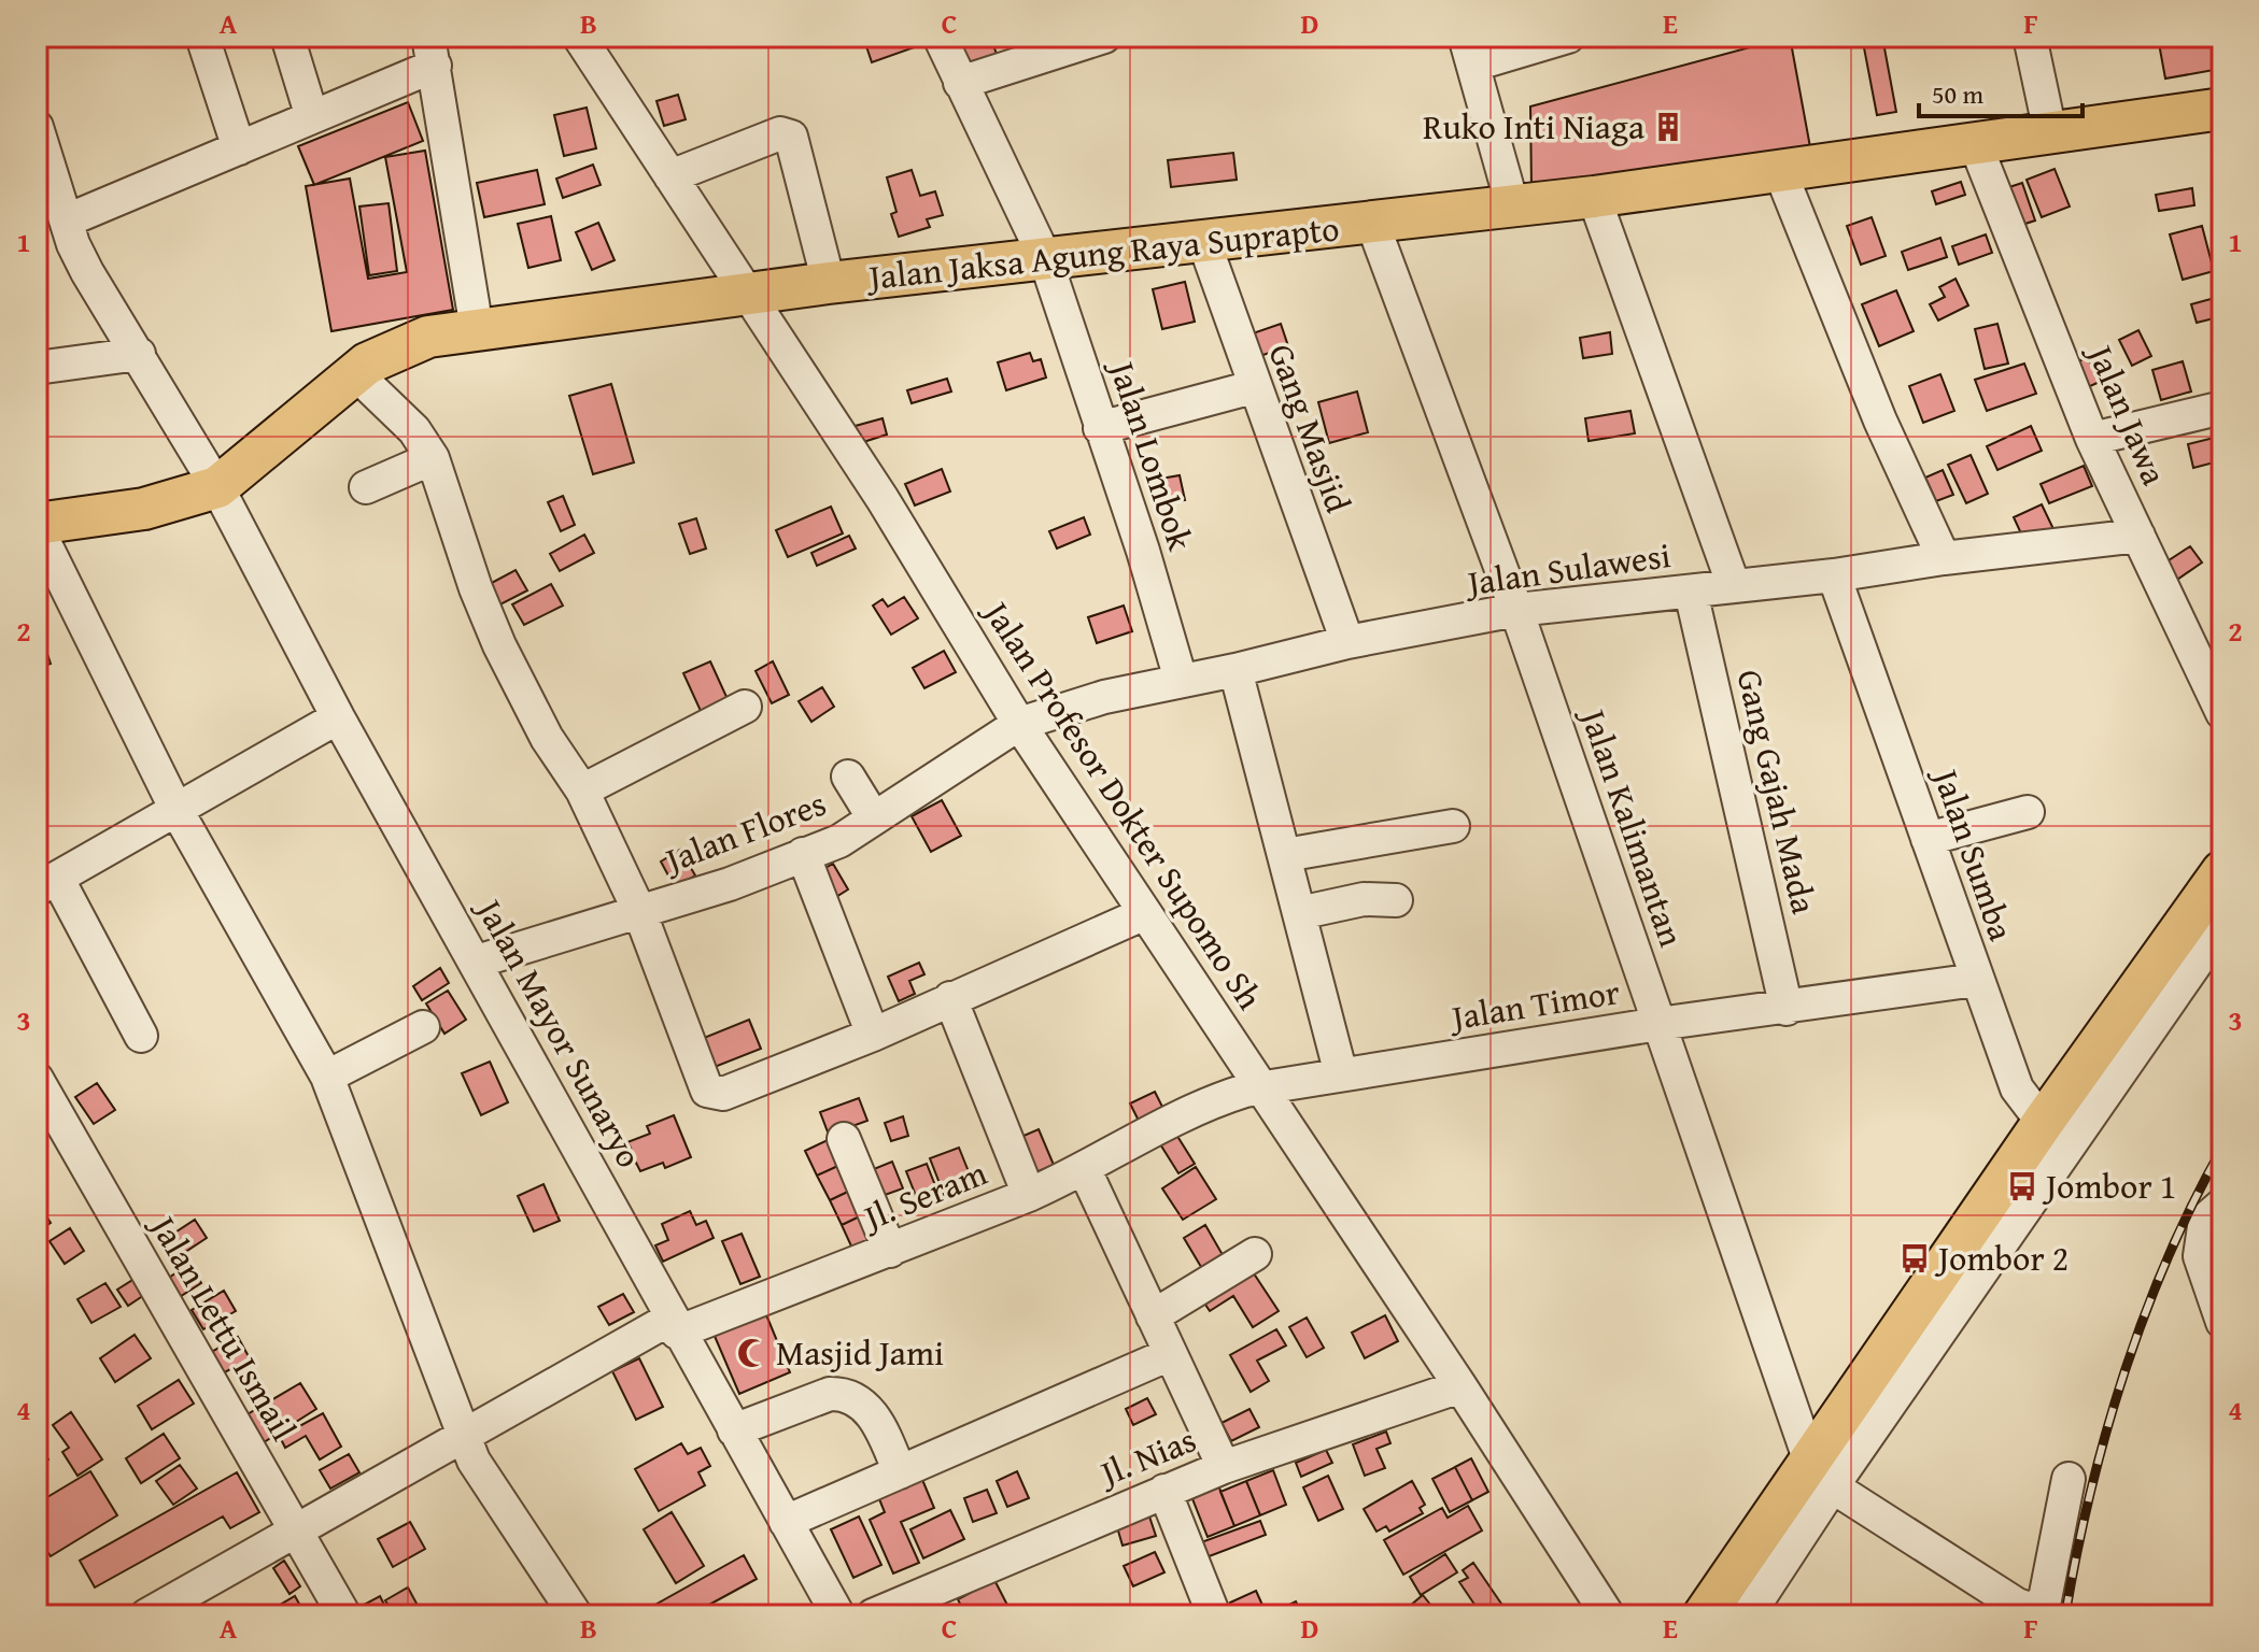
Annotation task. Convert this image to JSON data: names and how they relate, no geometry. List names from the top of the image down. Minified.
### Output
{"streets":{"main road":["Jalan Jaksa Agung Raya Suprapto"],"street":["Jalan Jawa","Gang Masjid","Jalan Lombok","Jalan Sulawesi","Gang Gajah Mada","Jalan Profesor Dokter Supomo Sh","Jalan Kalimantan","Jalan Flores","Jalan Sumba","Jalan Timor","Jalan Mayor Sunaryo","Jl. Seram","Jalan Lettu Ismail","Jl. Nias"]},"crossings":[["Jalan Jaksa Agung Raya Suprapto","Jalan Jawa"],["Jalan Jaksa Agung Raya Suprapto","Gang Masjid"],["Jalan Jaksa Agung Raya Suprapto","Jalan Lombok"],["Jalan Jaksa Agung Raya Suprapto","Jalan Profesor Dokter Supomo Sh"],["Jalan Jaksa Agung Raya Suprapto","Jalan Kalimantan"],["Jalan Jaksa Agung Raya Suprapto","Jalan Mayor Sunaryo"],["Jalan Jawa","Jalan Sulawesi"],["Gang Masjid","Jalan Sulawesi"],["Jalan Lombok","Jalan Sulawesi"],["Jalan Sulawesi","Gang Gajah Mada"],["Jalan Sulawesi","Jalan Profesor Dokter Supomo Sh"],["Jalan Sulawesi","Jalan Kalimantan"],["Jalan Sulawesi","Jalan Flores"],["Jalan Sulawesi","Jalan Sumba"],["Gang Gajah Mada","Jalan Timor"],["Jalan Profesor Dokter Supomo Sh","Jalan Flores"],["Jalan Profesor Dokter Supomo Sh","Jalan Timor"],["Jalan Profesor Dokter Supomo Sh","Jl. Nias"],["Jalan Kalimantan","Jalan Timor"],["Jalan Flores","Jalan Mayor Sunaryo"],["Jalan Sumba","Jalan Timor"],["Jalan Timor","Jl. Seram"],["Jalan Mayor Sunaryo","Jl. Seram"],["Jl. Seram","Jalan Lettu Ismail"]],"places":{"building":["Ruko Inti Niaga"],"bus stop":["Jombor 1","Jombor 2"],"mosque":["Masjid Jami"]},"scale_bar":"50 m","grid":{"columns":["A","B","C","D","E","F"],"rows":["1","2","3","4"]}}
